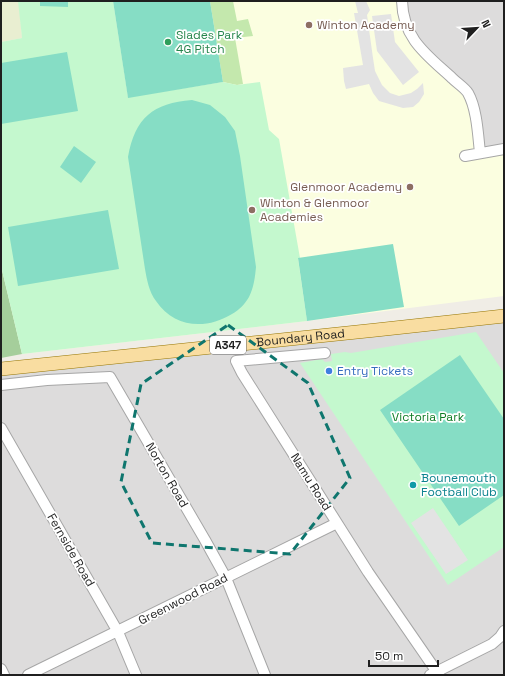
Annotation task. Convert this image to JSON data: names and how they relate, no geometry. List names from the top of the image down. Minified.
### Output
{"streets":{"main road":["Boundary Road","A347"],"street":["Norton Road","Namu Road","Fernside Road","Greenwood Road"]},"crossings":[["Norton Road","Greenwood Road"],["Namu Road","Greenwood Road"],["Fernside Road","Greenwood Road"]],"parks":["Victoria Park"],"places":["Winton Academy","Slades Park 4G Pitch","Glenmoor Academy","Winton & Glenmoor Academies","Entry Tickets","Bounemouth Football Club"],"scale_bar":"50 m","north":"top right"}
